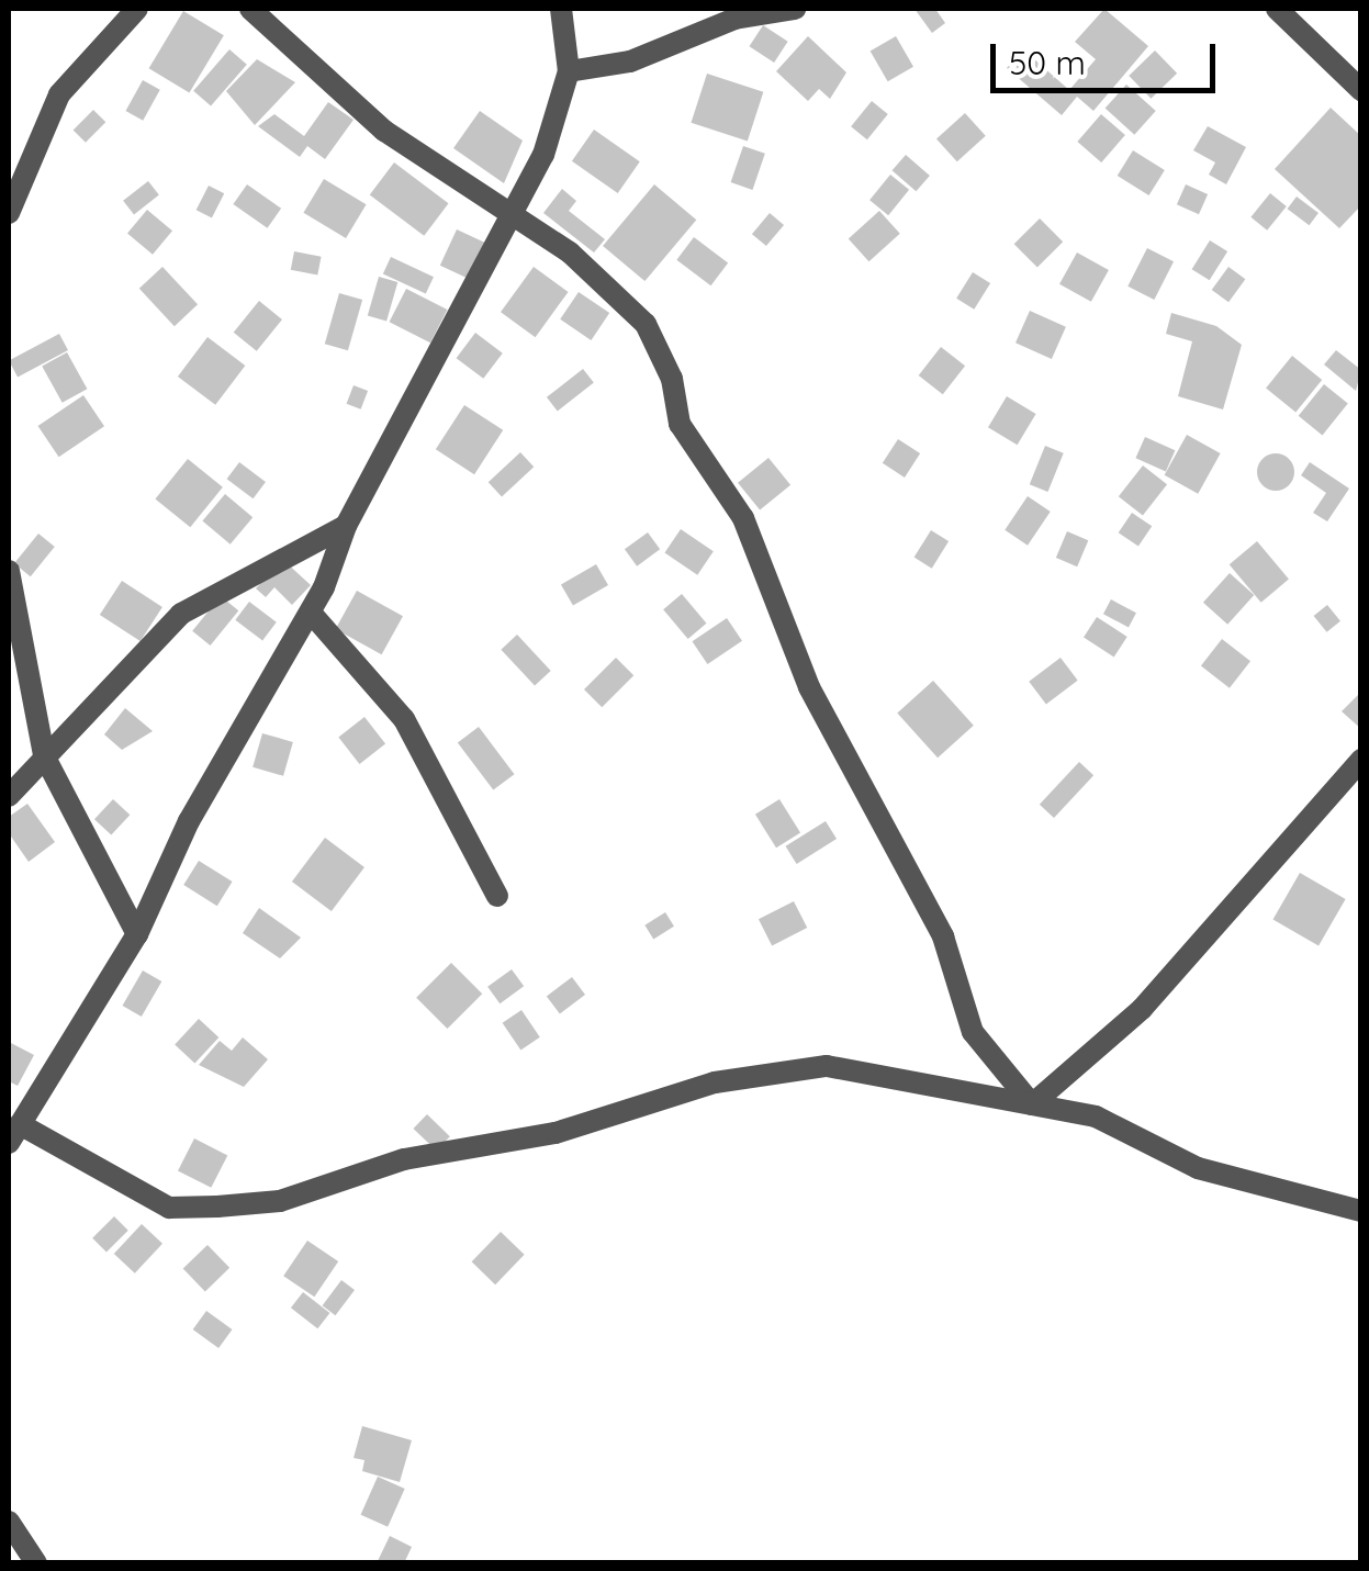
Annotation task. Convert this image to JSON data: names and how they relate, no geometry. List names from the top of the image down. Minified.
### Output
{"scale_bar":"50 m"}
